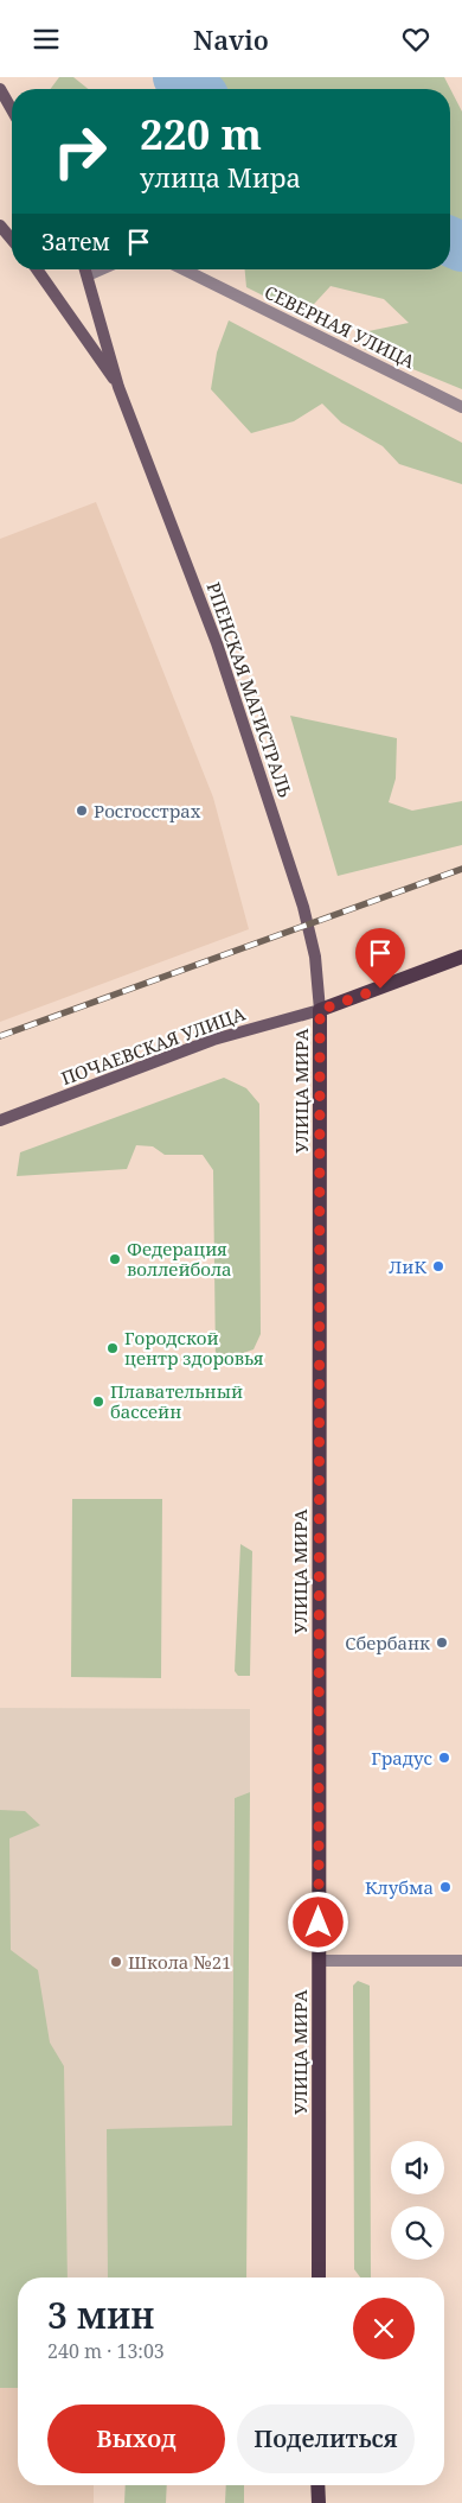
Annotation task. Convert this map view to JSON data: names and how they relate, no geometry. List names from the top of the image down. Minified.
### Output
{"streets":{"main road":["РПЕНСКАЯ МАГИСТРАЛЬ","ПОЧАЕВСКАЯ УЛИЦА","УЛИЦА МИРА"],"street":["СЕВЕРНАЯ УЛИЦА"]},"crossings":[["РПЕНСКАЯ МАГИСТРАЛЬ","ПОЧАЕВСКАЯ УЛИЦА"],["РПЕНСКАЯ МАГИСТРАЛЬ","УЛИЦА МИРА"],["ПОЧАЕВСКАЯ УЛИЦА","УЛИЦА МИРА"]],"places":["Росгосстрах","Федерация воллейбола","ЛиК","Городской центр здоровья","Плавательный бассейн","Сбербанк","Градус","Клубма","Школа №21"],"page":{"header":"Navio","turn":["220 m","улица Мира"],"then":"Затем","heading":["3 мин","240 m · 13:03"],"buttons":["Выход","Поделиться"]}}
